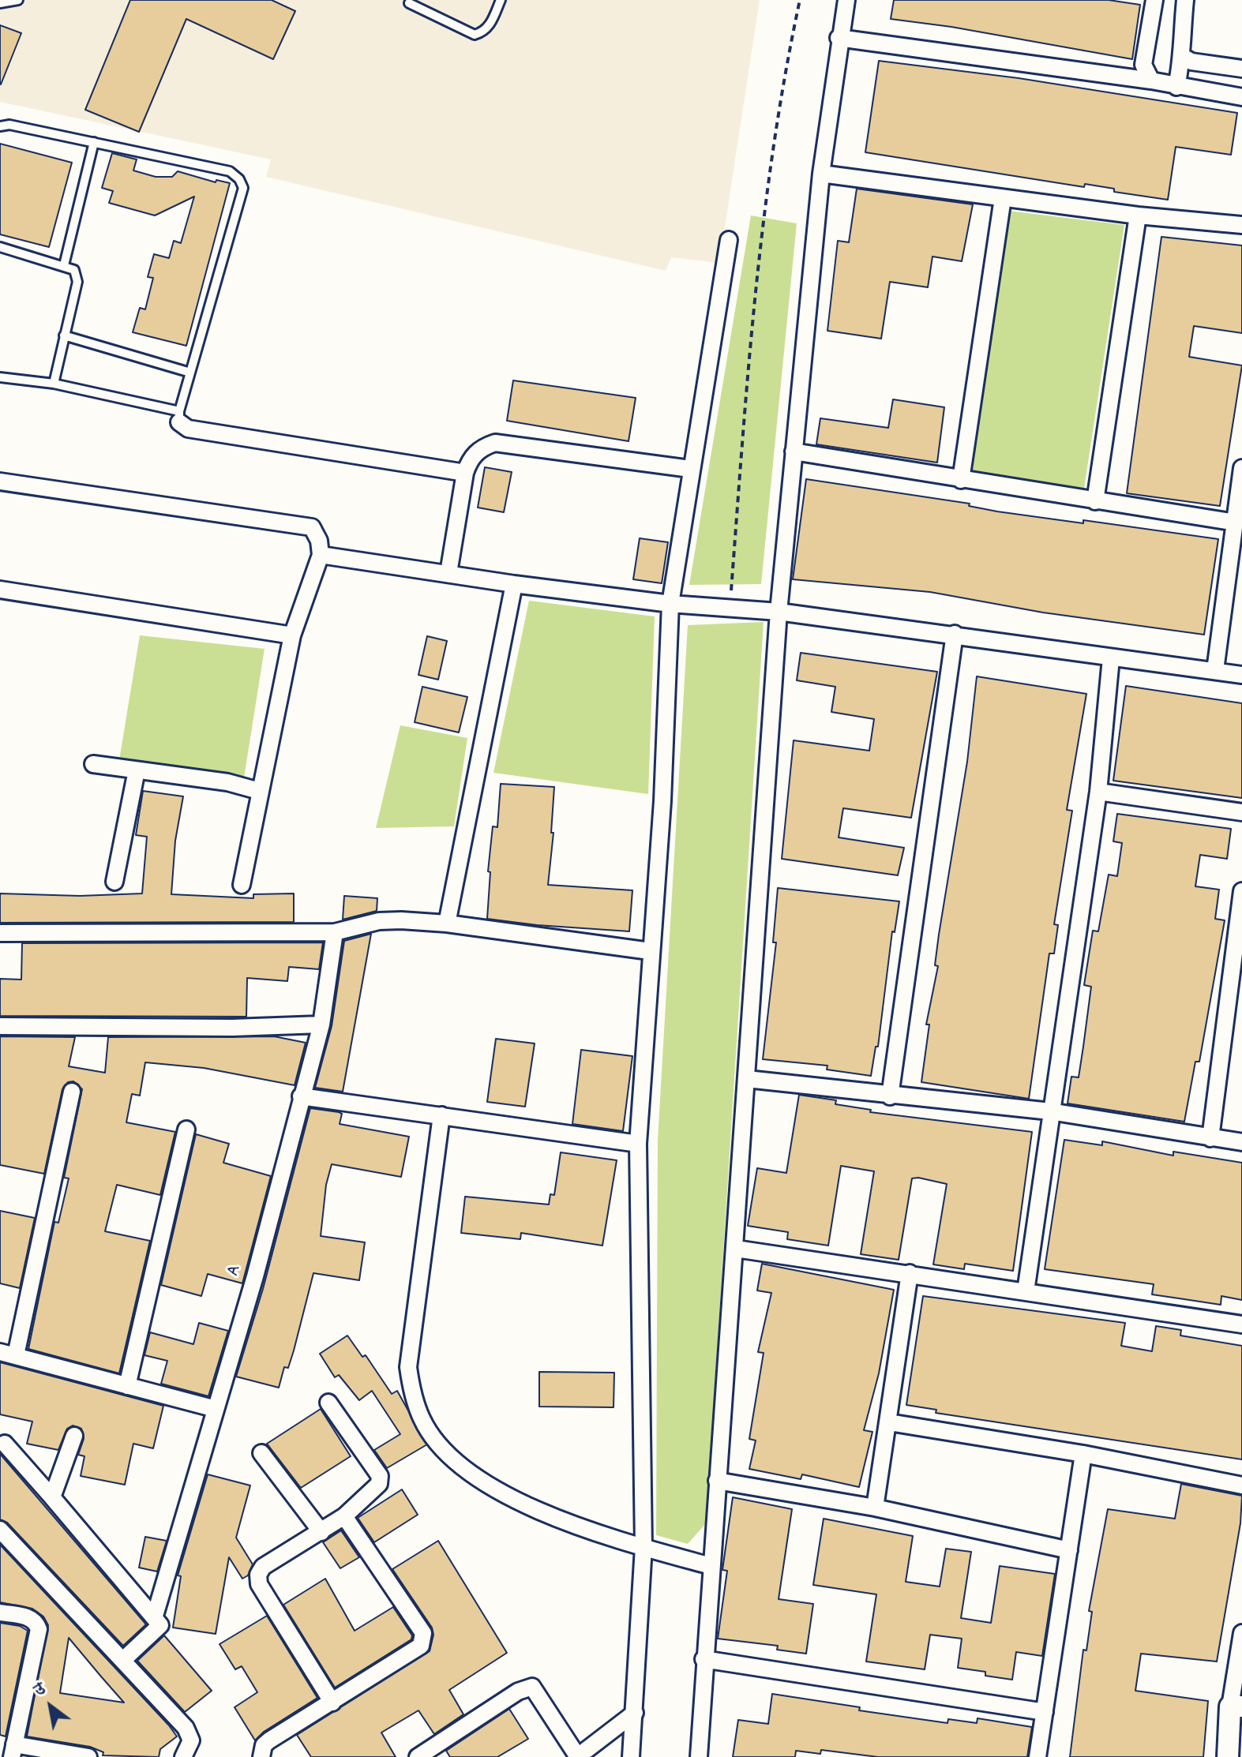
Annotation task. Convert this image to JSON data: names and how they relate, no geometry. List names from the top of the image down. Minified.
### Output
{"streets":{"street":["A"]},"north":"top left"}
